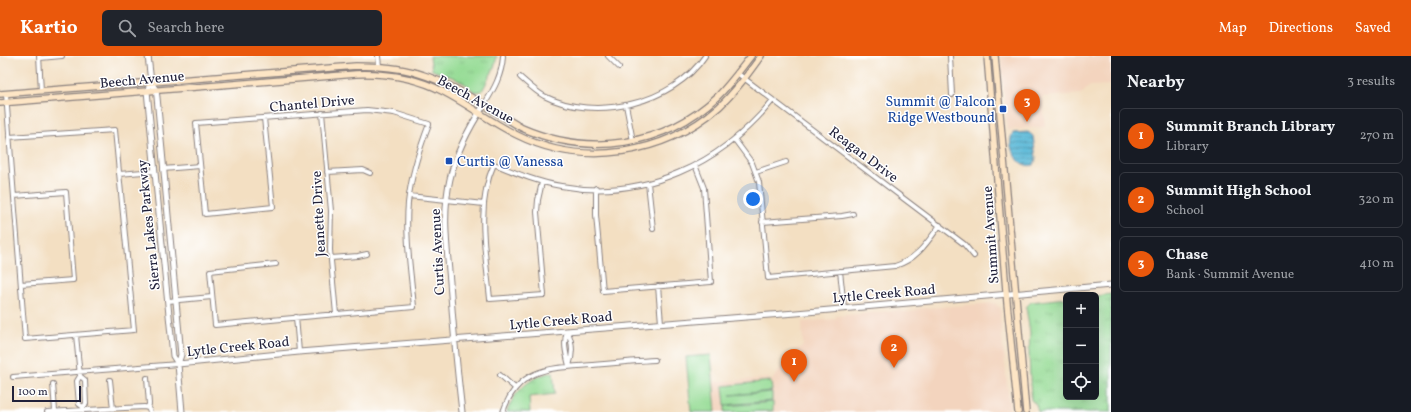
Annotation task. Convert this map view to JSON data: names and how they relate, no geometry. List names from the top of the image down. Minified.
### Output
{"streets":{"main road":["Beech Avenue","Summit Avenue"],"street":["Chantel Drive","Reagan Drive","Jeanette Drive","Sierra Lakes Parkway","Curtis Avenue","Lytle Creek Road"]},"crossings":[["Beech Avenue","Reagan Drive"],["Beech Avenue","Sierra Lakes Parkway"],["Beech Avenue","Curtis Avenue"],["Chantel Drive","Jeanette Drive"],["Sierra Lakes Parkway","Lytle Creek Road"],["Summit Avenue","Lytle Creek Road"],["Curtis Avenue","Lytle Creek Road"]],"places":{"transit":["Summit @ Falcon Ridge Westbound","Curtis @ Vanessa"]},"scale_bar":"100 m","page":{"header":"Kartio","search":"Search here","nav":["Map","Directions","Saved"],"heading":["Nearby","3 results"],"pins":["3","2","1"],"list":[{"mark":"1","name":"Summit Branch Library","note":"Library","value":"270 m"},{"mark":"2","name":"Summit High School","note":"School","value":"320 m"},{"mark":"3","name":"Chase","note":"Bank · Summit Avenue","value":"410 m"}],"map_buttons":["+","−"],"scale":"100 m"}}
